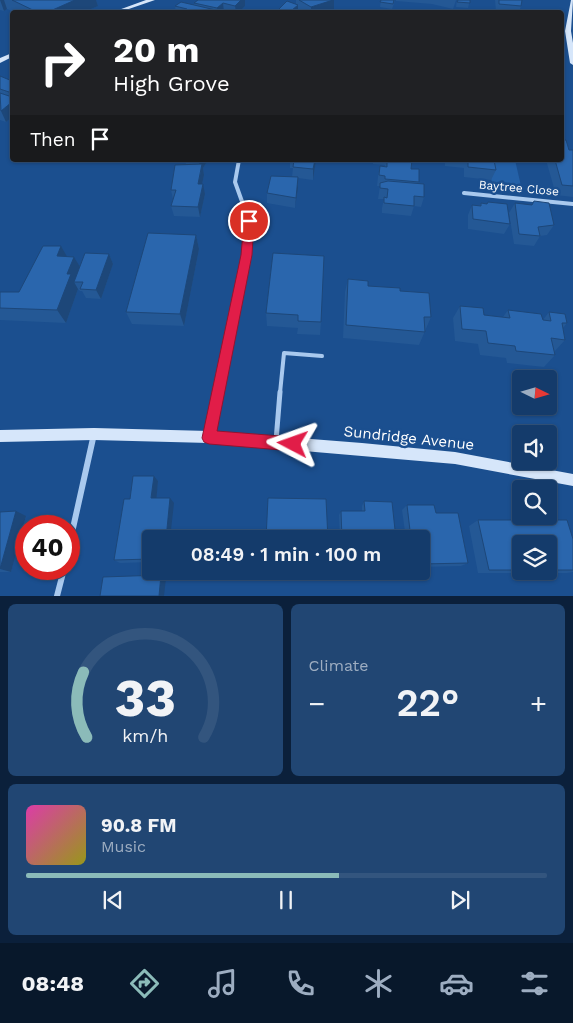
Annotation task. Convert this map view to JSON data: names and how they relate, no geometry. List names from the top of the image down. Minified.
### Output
{"streets":{"street":["Baytree Close","Sundridge Avenue"]},"north":"right","page":{"turn":["20 m","High Grove"],"then":"Then","limit":"40","trip":"08:49 · 1 min · 100 m","tile":"Climate","heat":["−","22°","+"],"song":["90.8 FM","Music"],"tabs":"08:48","gauge":["33","km/h"]}}
